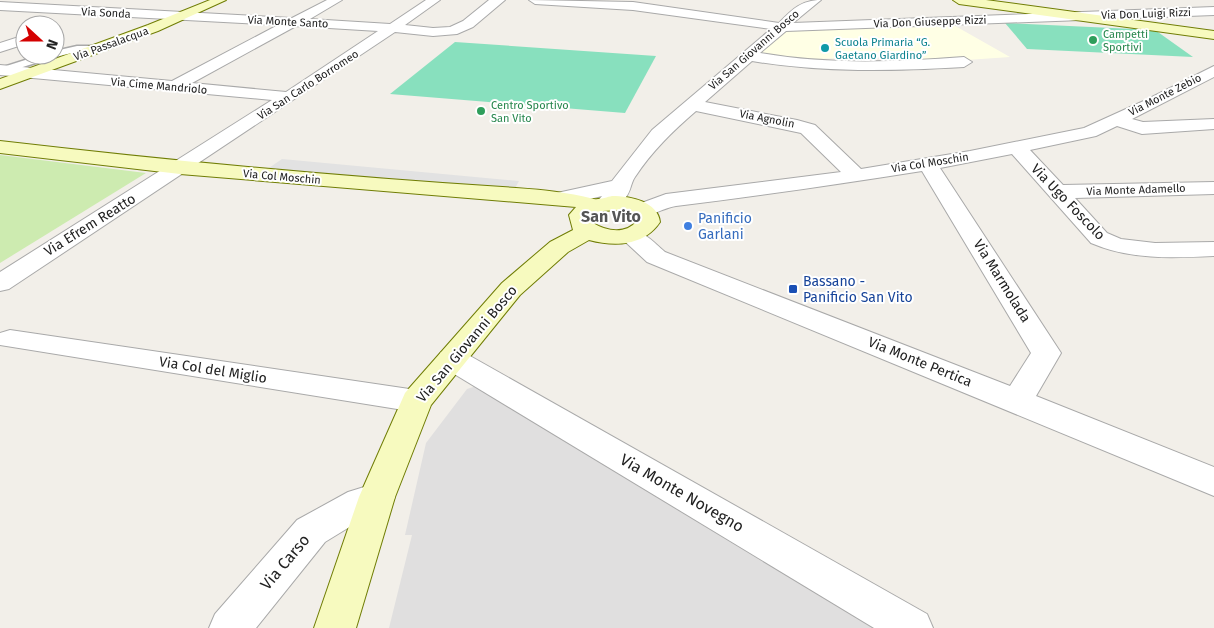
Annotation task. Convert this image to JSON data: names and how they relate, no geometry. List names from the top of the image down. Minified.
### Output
{"streets":{"street":["Via Sonda","Via Don Luigi Rizzi","Via Monte Santo","Via Don Giuseppe Rizzi","Via Passalacqua","Via San Giovanni Bosco","Via San Carlo Borromeo","Via Cime Mandriolo","Via Monte Zebio","Via Agnolin","Via Col Moschin","Via Monte Adamello","Via Ugo Foscolo","Via Efrem Reatto","Via Marmolada","Via Monte Pertica","Via Col del Miglio","Via Monte Novegno","Via Carso"]},"crossings":[["Via Sonda","Via Monte Santo"],["Via Sonda","Via Passalacqua"],["Via Don Luigi Rizzi","Via Don Giuseppe Rizzi"],["Via Monte Santo","Via Passalacqua"],["Via Monte Santo","Via San Carlo Borromeo"],["Via Don Giuseppe Rizzi","Via San Giovanni Bosco"],["Via Passalacqua","Via Cime Mandriolo"],["Via San Giovanni Bosco","Via Agnolin"],["Via San Giovanni Bosco","Via Col Moschin"],["Via San Giovanni Bosco","Via Col del Miglio"],["Via San Giovanni Bosco","Via Monte Novegno"],["Via San Giovanni Bosco","Via Carso"],["Via San Carlo Borromeo","Via Cime Mandriolo"],["Via San Carlo Borromeo","Via Col Moschin"],["Via San Carlo Borromeo","Via Efrem Reatto"],["Via Monte Zebio","Via Col Moschin"],["Via Agnolin","Via Col Moschin"],["Via Col Moschin","Via Ugo Foscolo"],["Via Col Moschin","Via Efrem Reatto"],["Via Col Moschin","Via Marmolada"],["Via Monte Adamello","Via Ugo Foscolo"],["Via Marmolada","Via Monte Pertica"]],"districts":["San Vito"],"places":{"other":["Campetti Sportivi","Scuola Primaria “G. Gaetano Giardino”","Centro Sportivo San Vito","Panificio Garlani"],"transit":["Bassano - Panificio San Vito"]},"north":"right"}
